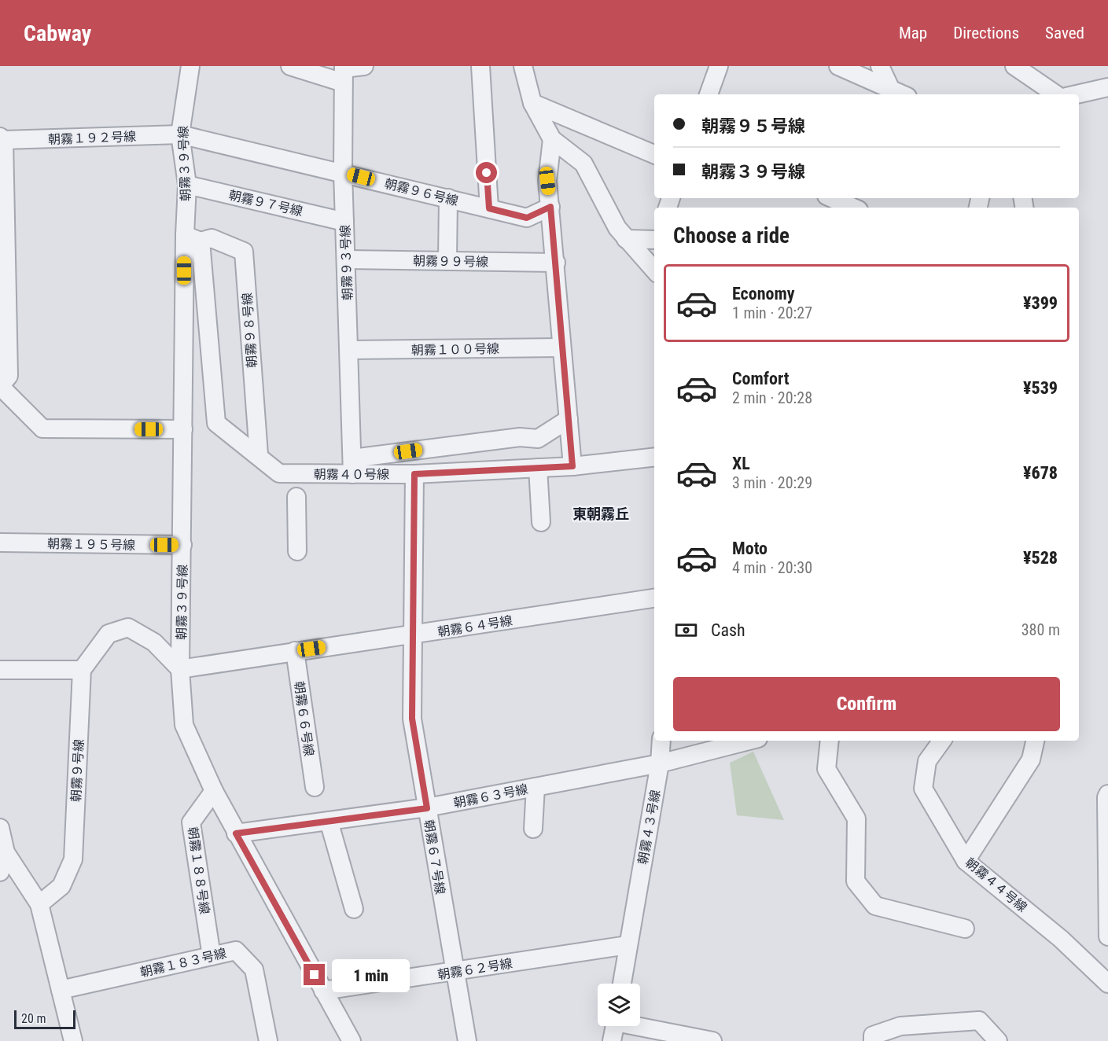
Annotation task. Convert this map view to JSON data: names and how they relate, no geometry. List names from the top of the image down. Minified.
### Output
{"streets":{"street":["朝霧１９２号線","朝霧３９号線","朝霧９６号線","朝霧９７号線","朝霧９９号線","朝霧９３号線","朝霧９８号線","朝霧１００号線","朝霧４０号線","朝霧１９５号線","朝霧６４号線","朝霧６６号線","朝霧９号線","朝霧６３号線","朝霧４３号線","朝霧６７号線","朝霧１８８号線","朝霧４４号線","朝霧１８３号線","朝霧６２号線"]},"crossings":[["朝霧１９２号線","朝霧３９号線"],["朝霧１９２号線","朝霧９６号線"],["朝霧３９号線","朝霧９６号線"],["朝霧３９号線","朝霧９７号線"],["朝霧３９号線","朝霧９８号線"],["朝霧３９号線","朝霧４０号線"],["朝霧３９号線","朝霧１９５号線"],["朝霧３９号線","朝霧６４号線"],["朝霧３９号線","朝霧６３号線"],["朝霧３９号線","朝霧１８８号線"],["朝霧３９号線","朝霧６２号線"],["朝霧９６号線","朝霧９３号線"],["朝霧９７号線","朝霧９３号線"],["朝霧９９号線","朝霧９３号線"],["朝霧９３号線","朝霧１００号線"],["朝霧９３号線","朝霧４０号線"],["朝霧９８号線","朝霧４０号線"],["朝霧４０号線","朝霧６７号線"],["朝霧６４号線","朝霧６６号線"],["朝霧６４号線","朝霧６７号線"],["朝霧６３号線","朝霧４３号線"],["朝霧６３号線","朝霧６７号線"],["朝霧４３号線","朝霧６２号線"],["朝霧６７号線","朝霧６２号線"],["朝霧１８８号線","朝霧１８３号線"]],"districts":["東朝霧丘"],"scale_bar":"20 m","page":{"header":"Cabway","nav":["Map","Directions","Saved"],"banner":["朝霧９５号線","朝霧３９号線"],"heading":"Choose a ride","list":[{"name":"Economy","note":"1 min · 20:27","value":"¥399"},{"name":"Comfort","note":"2 min · 20:28","value":"¥539"},{"name":"XL","note":"3 min · 20:29","value":"¥678"},{"name":"Moto","note":"4 min · 20:30","value":"¥528"}],"pay":["Cash","380 m"],"buttons":"Confirm","bubble":"1 min","scale":"20 m"}}
